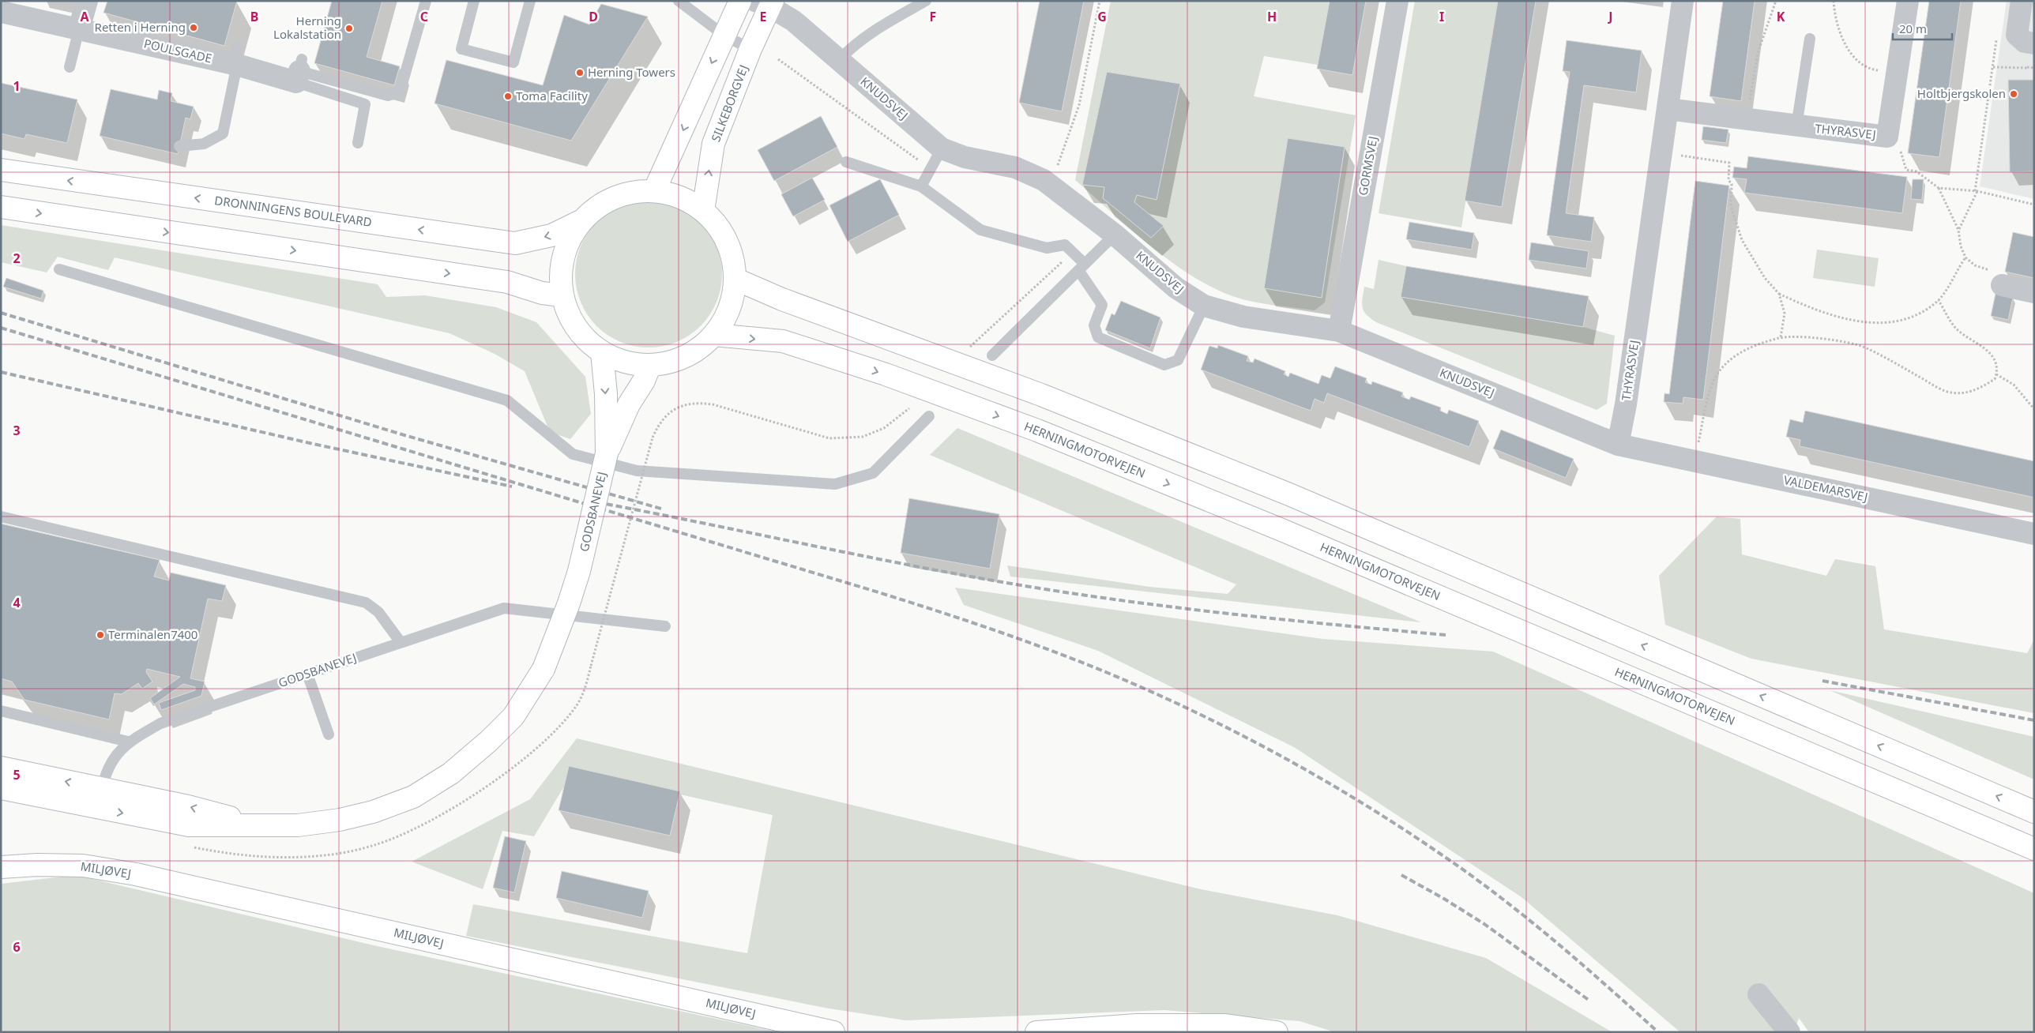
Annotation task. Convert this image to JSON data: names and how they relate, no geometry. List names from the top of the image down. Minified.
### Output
{"streets":{"main road":["SILKEBORGVEJ","DRONNINGENS BOULEVARD","HERNINGMOTORVEJEN","GODSBANEVEJ","MILJØVEJ"],"street":["POULSGADE","KNUDSVEJ","THYRASVEJ","GORMSVEJ","VALDEMARSVEJ"]},"crossings":[["KNUDSVEJ","SILKEBORGVEJ"],["KNUDSVEJ","THYRASVEJ"],["KNUDSVEJ","GORMSVEJ"],["KNUDSVEJ","VALDEMARSVEJ"],["THYRASVEJ","VALDEMARSVEJ"]],"places":["Retten i Herning","Herning Lokalstation","Herning Towers","Holtbjergskolen","Toma Facility","Terminalen7400"],"scale_bar":"20 m","grid":{"columns":["A","B","C","D","E","F","G","H","I","J","K"],"rows":["1","2","3","4","5","6"]}}
